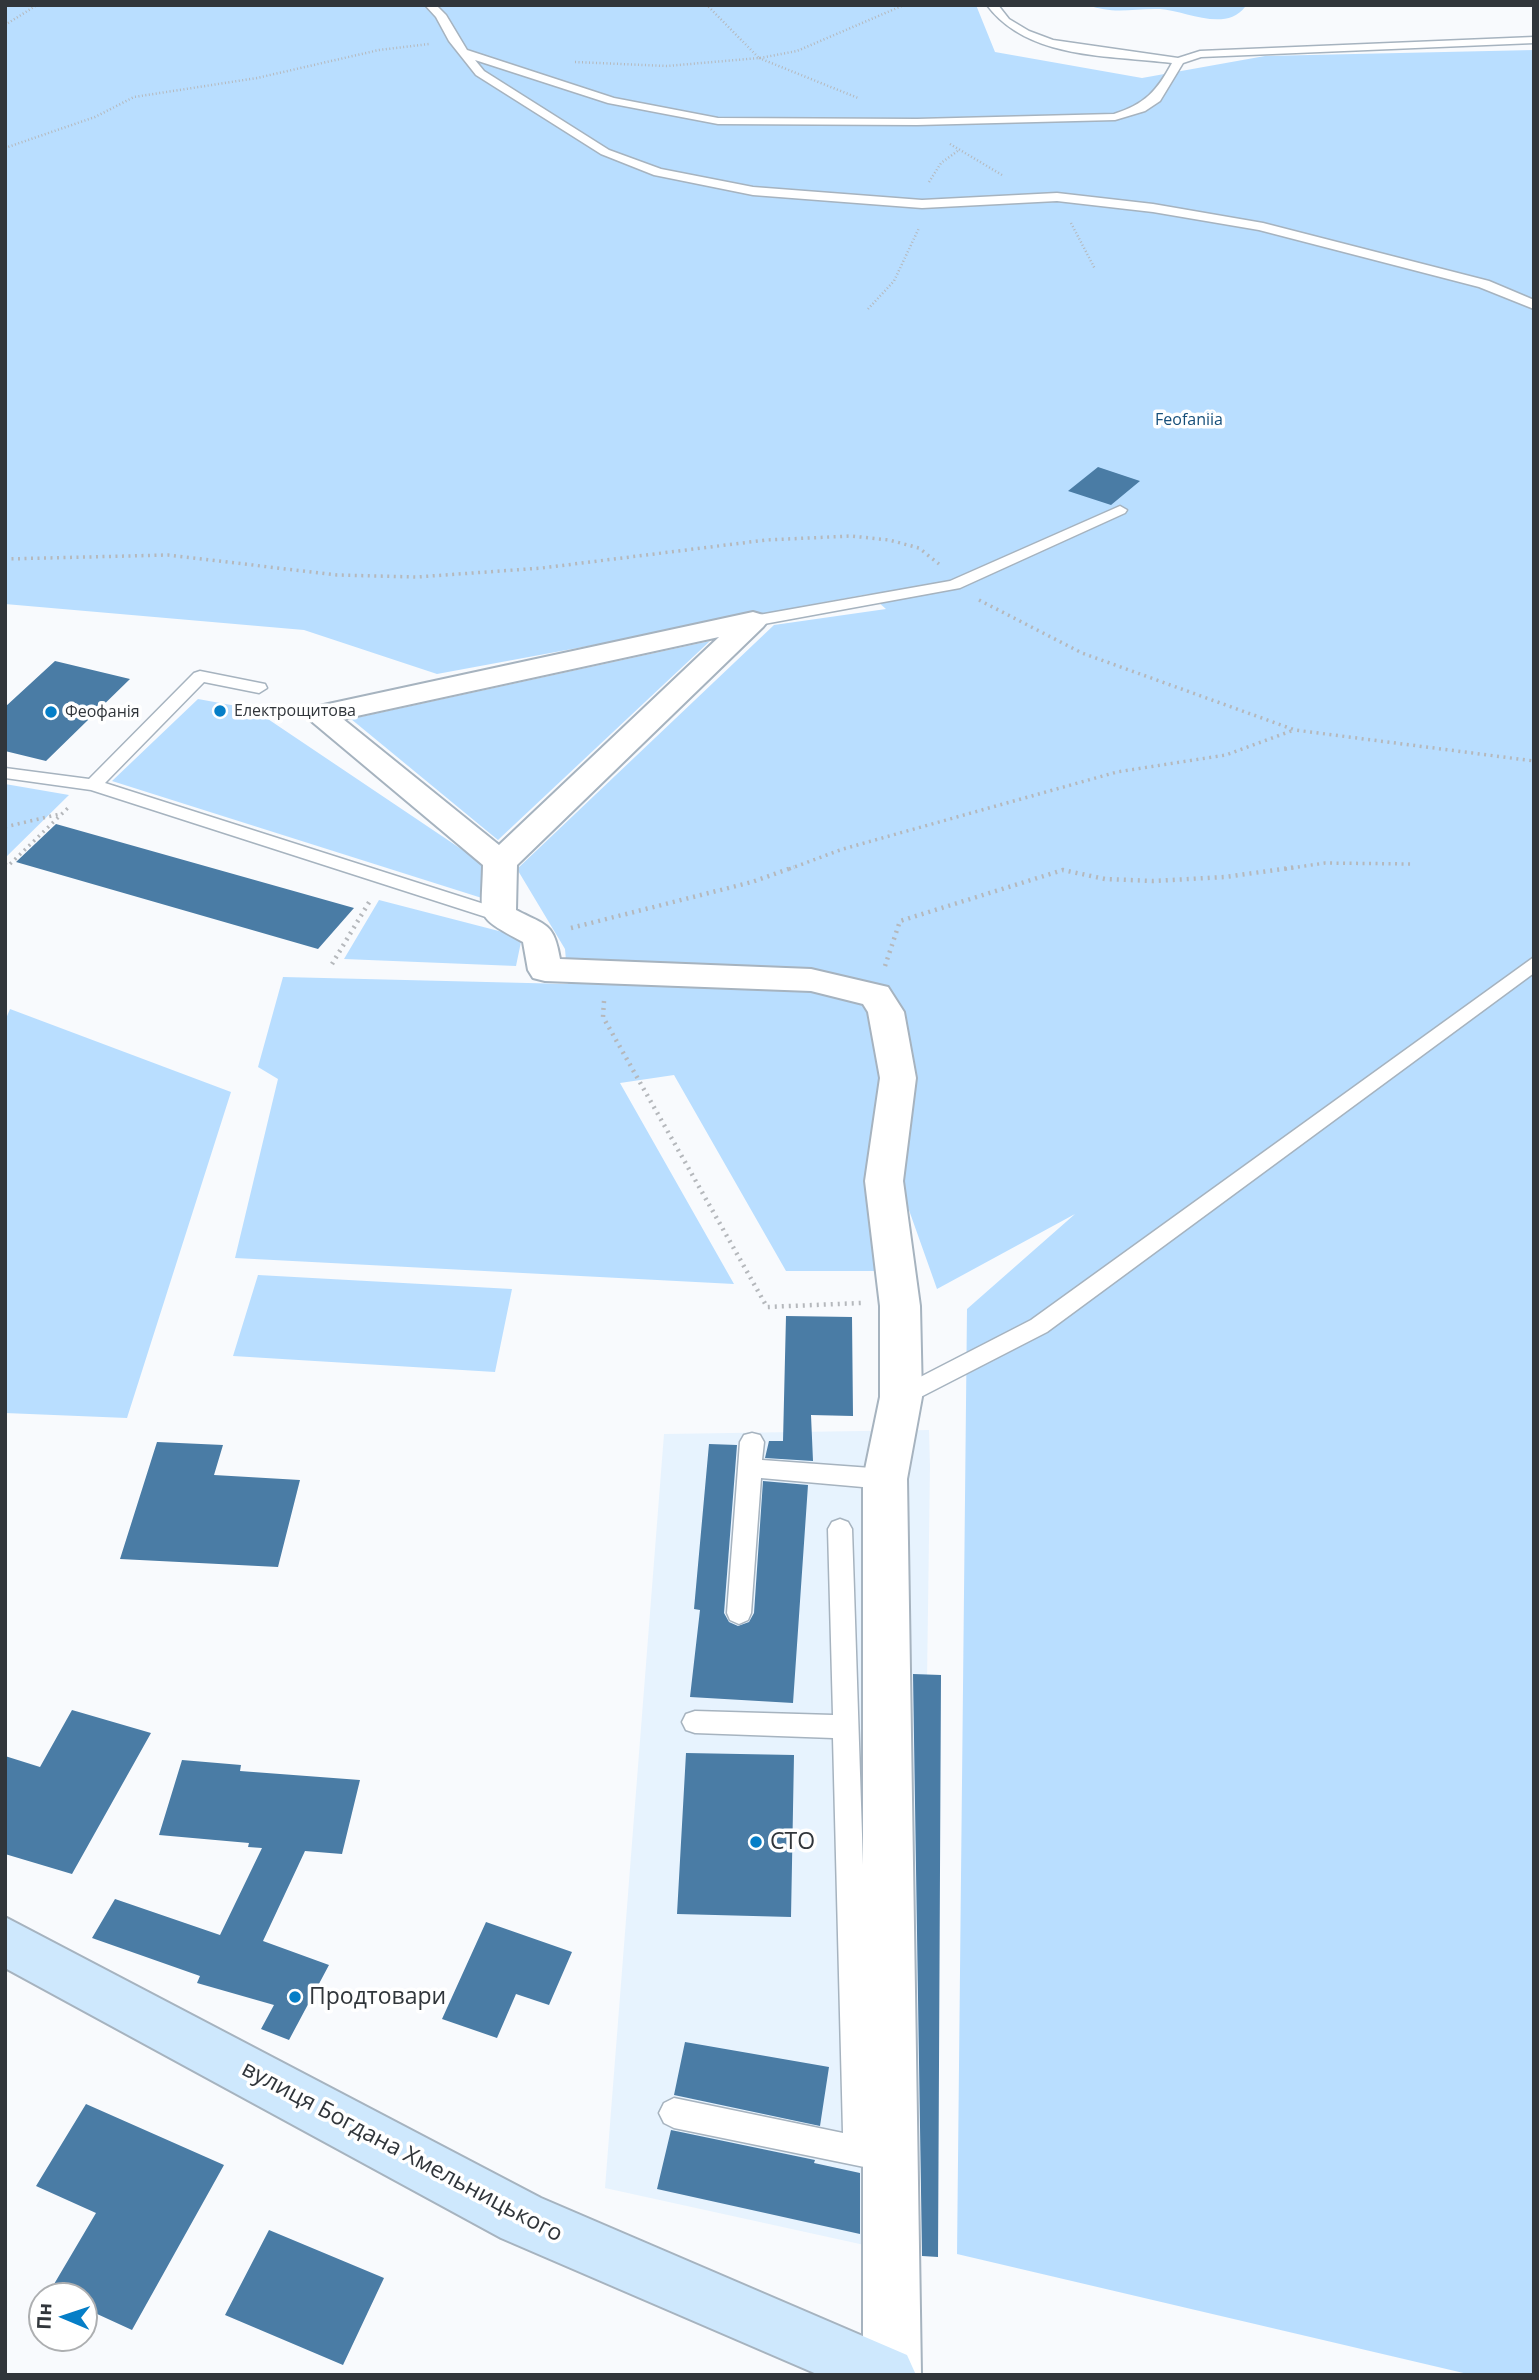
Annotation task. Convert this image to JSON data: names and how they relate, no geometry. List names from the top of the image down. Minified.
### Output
{"streets":{"street":["вулиця Богдана Хмельницького"]},"parks":["Feofaniia"],"places":["Електрощитова","Феофанія","СТО","Продтовари"],"north":"left"}
